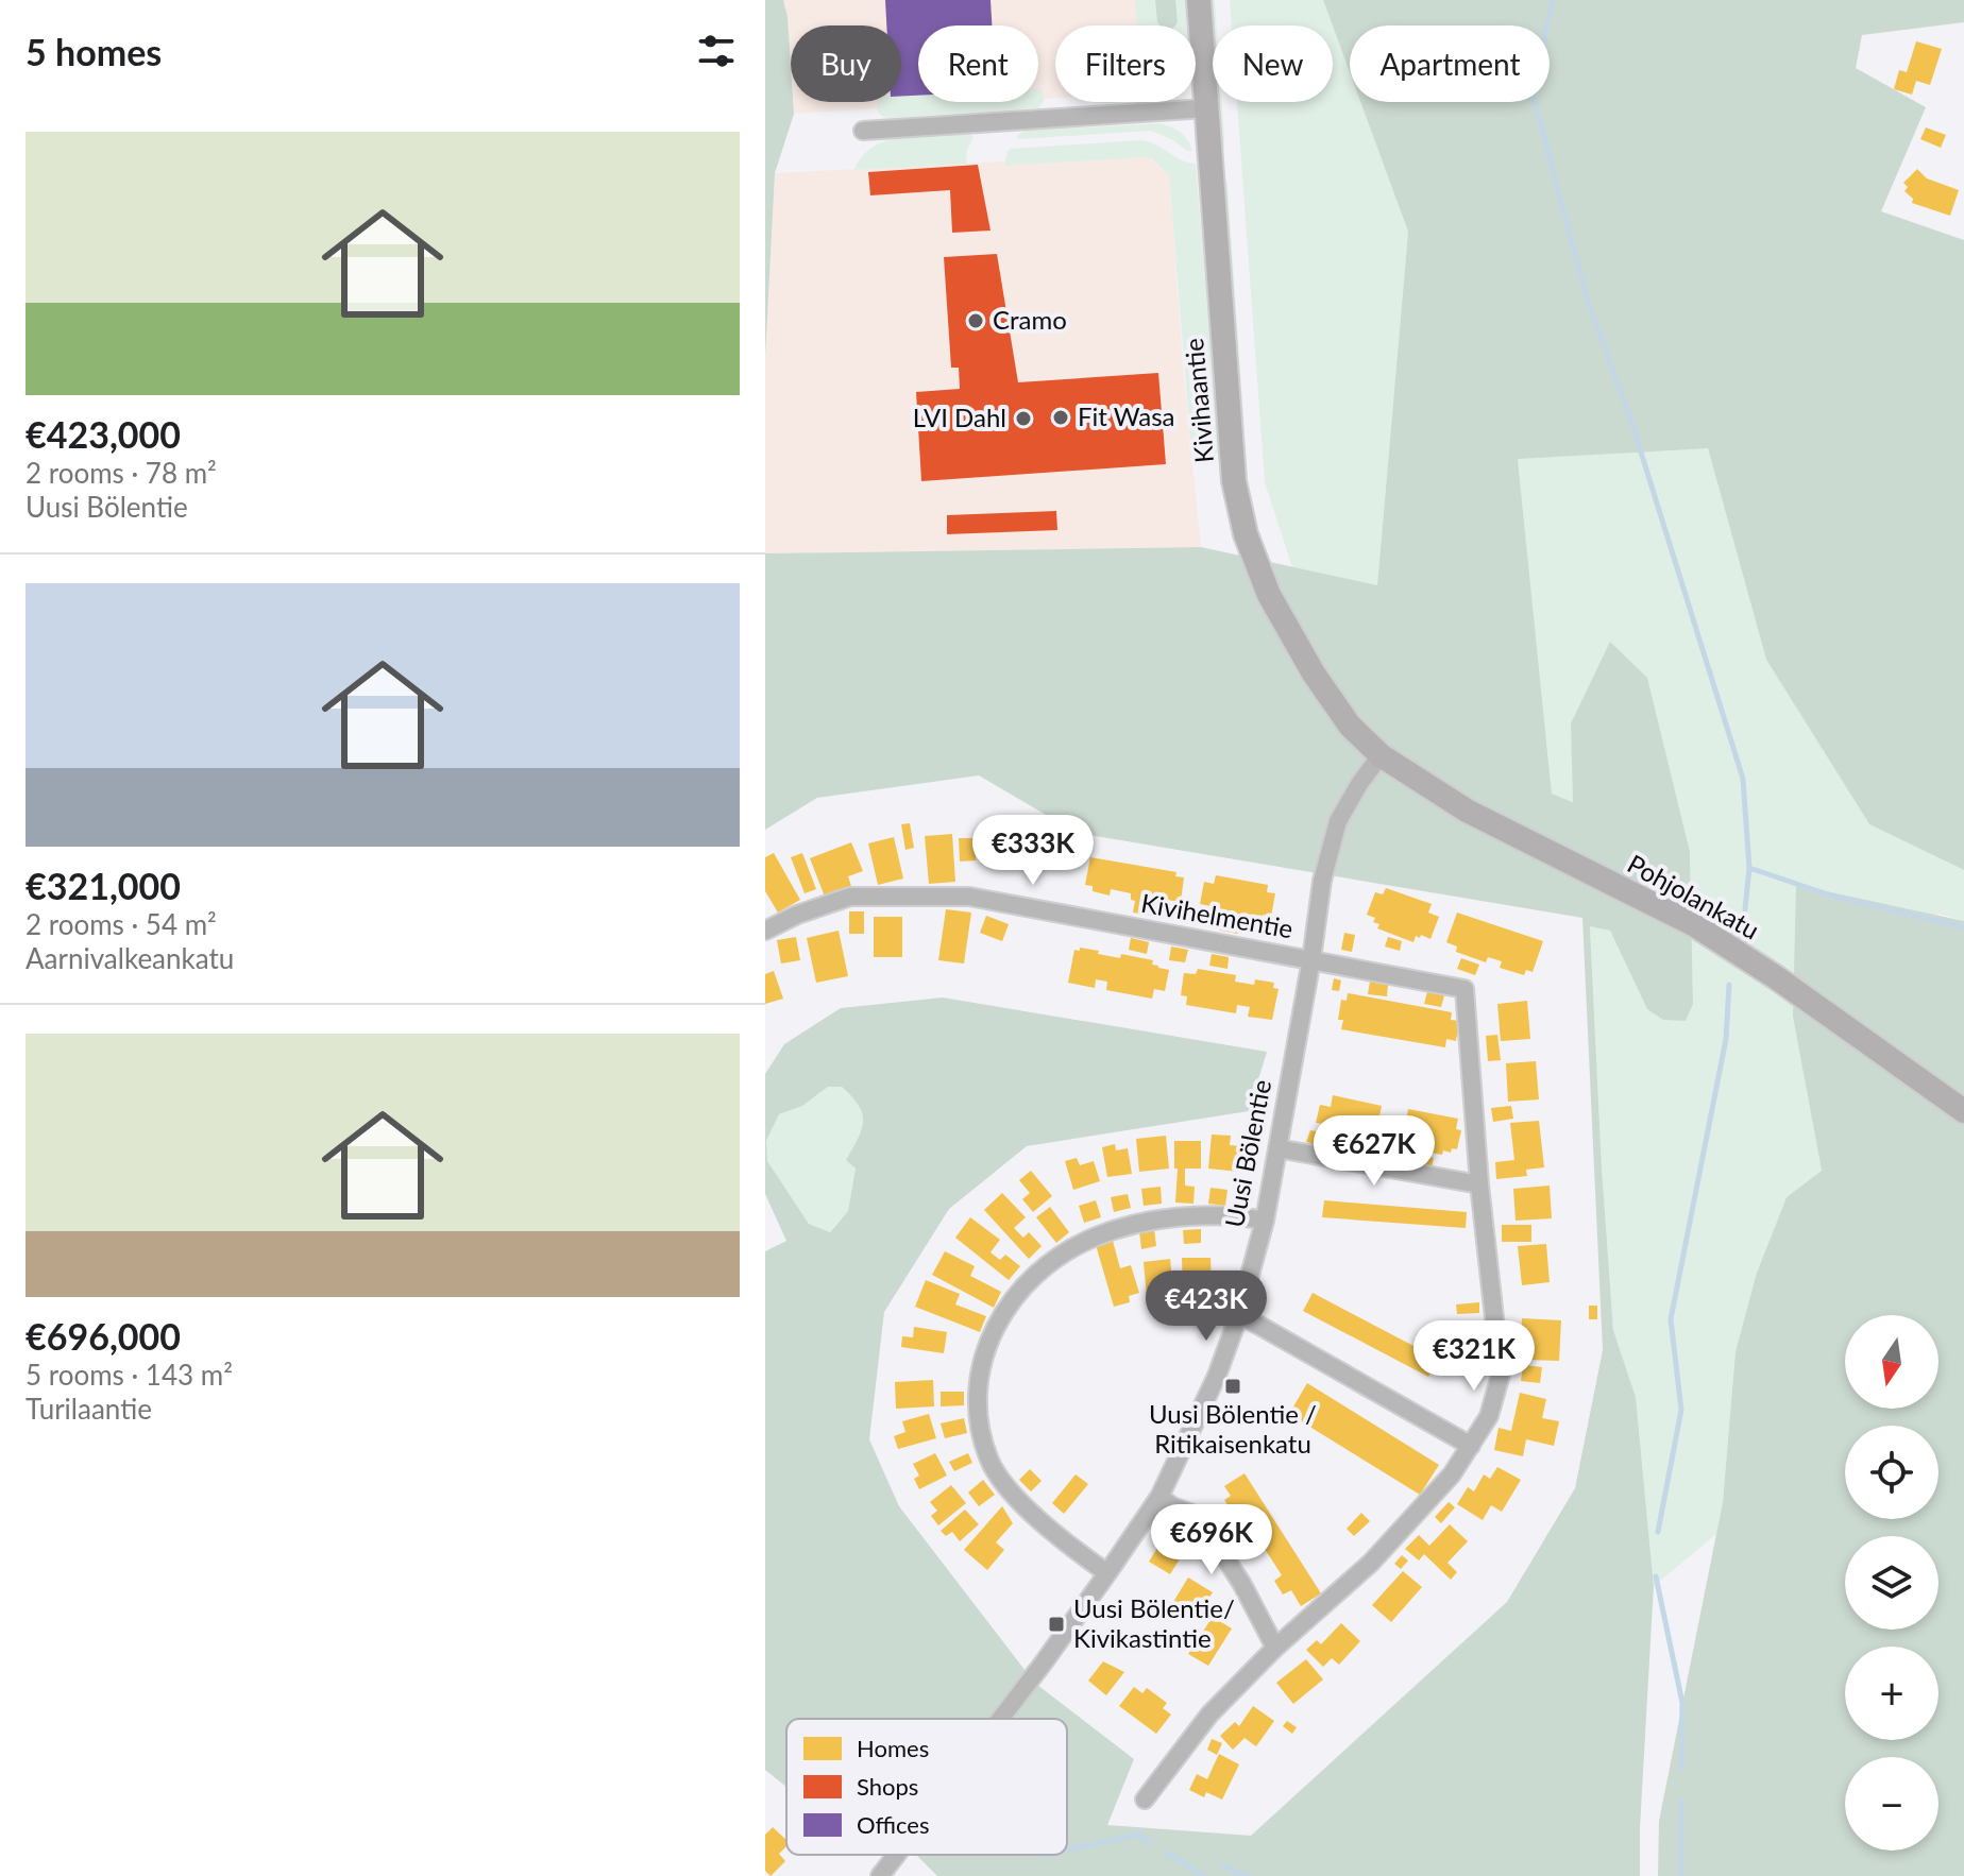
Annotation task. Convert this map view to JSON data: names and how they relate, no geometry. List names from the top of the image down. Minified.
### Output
{"streets":{"main road":["Kivihaantie","Pohjolankatu"],"street":["Kivihelmentie","Uusi Bölentie"]},"crossings":[["Kivihaantie","Pohjolankatu"],["Kivihaantie","Uusi Bölentie"],["Pohjolankatu","Uusi Bölentie"],["Kivihelmentie","Uusi Bölentie"]],"places":{"other":["Cramo","Fit Wasa","LVI Dahl"],"transit":["Uusi Bölentie / Ritikaisenkatu","Uusi Bölentie/ Kivikastintie"]},"legend":["Homes","Shops","Offices"],"north":"bottom","page":{"heading":"5 homes","chip":["Buy","Rent","Filters","New","Apartment"],"list":[{"name":"€423,000","note":"2 rooms · 78 m² · Uusi Bölentie"},{"name":"€321,000","note":"2 rooms · 54 m² · Aarnivalkeankatu"},{"name":"€696,000","note":"5 rooms · 143 m² · Turilaantie"}],"price":["€333K","€627K","€423K","€321K","€696K"],"map_buttons":["+","−"]}}
